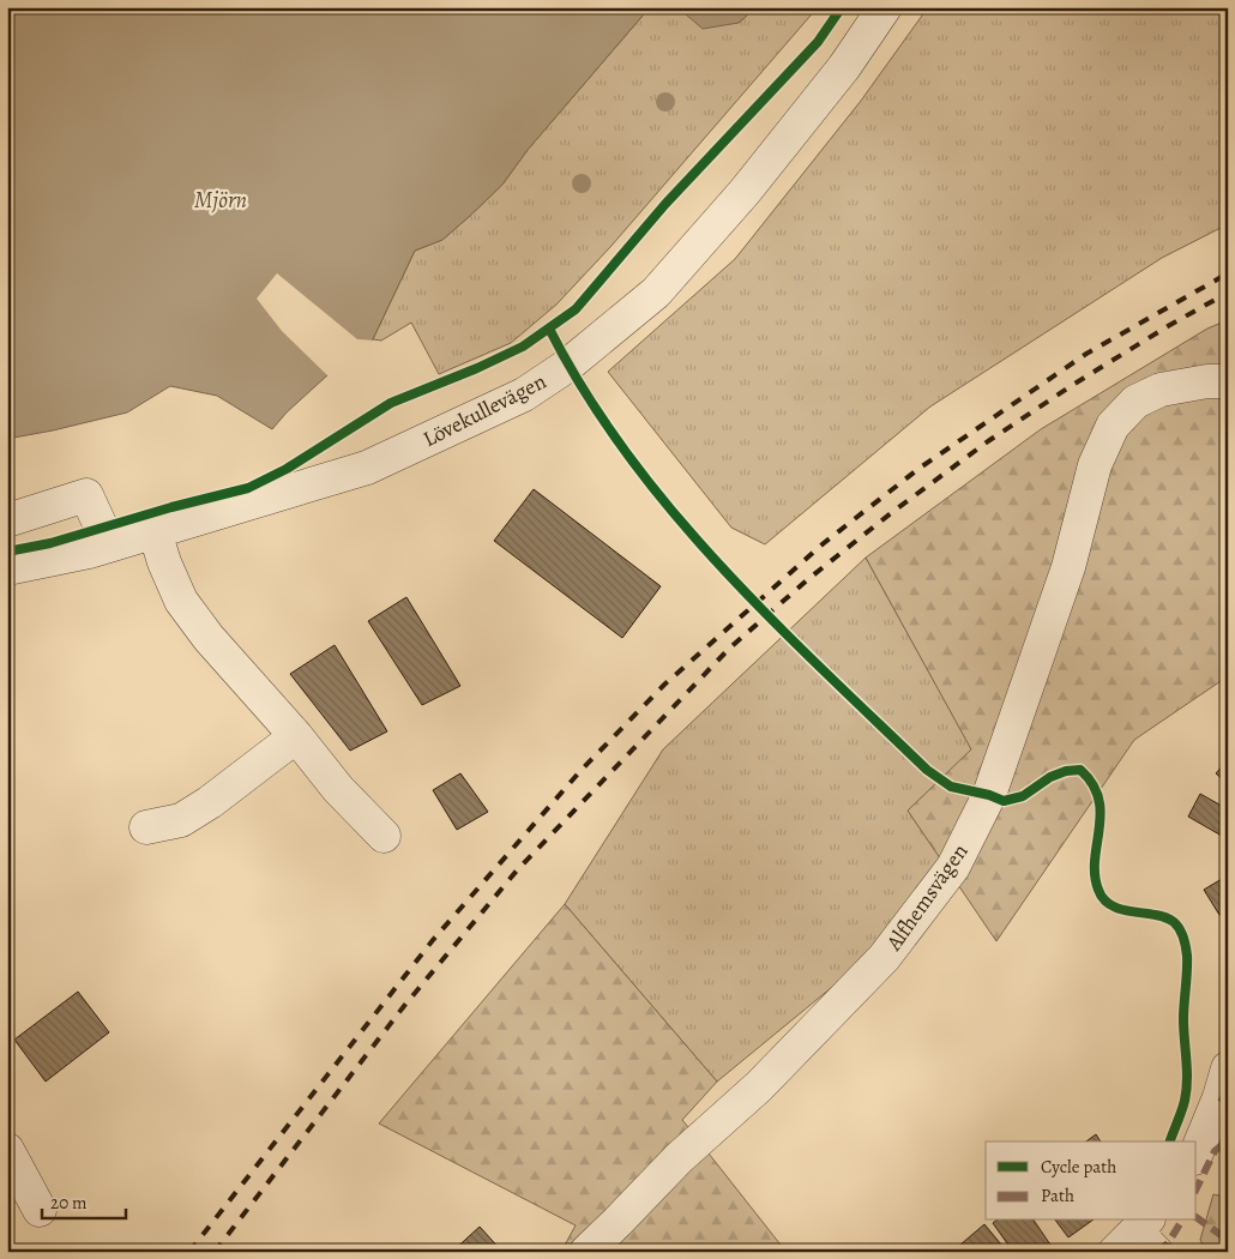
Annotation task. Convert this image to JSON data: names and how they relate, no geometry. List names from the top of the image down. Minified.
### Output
{"streets":{"street":["Lövekullevägen","Alfhemsvägen"]},"water":["Mjörn"],"legend":["Cycle path","Path"],"scale_bar":"20 m"}
